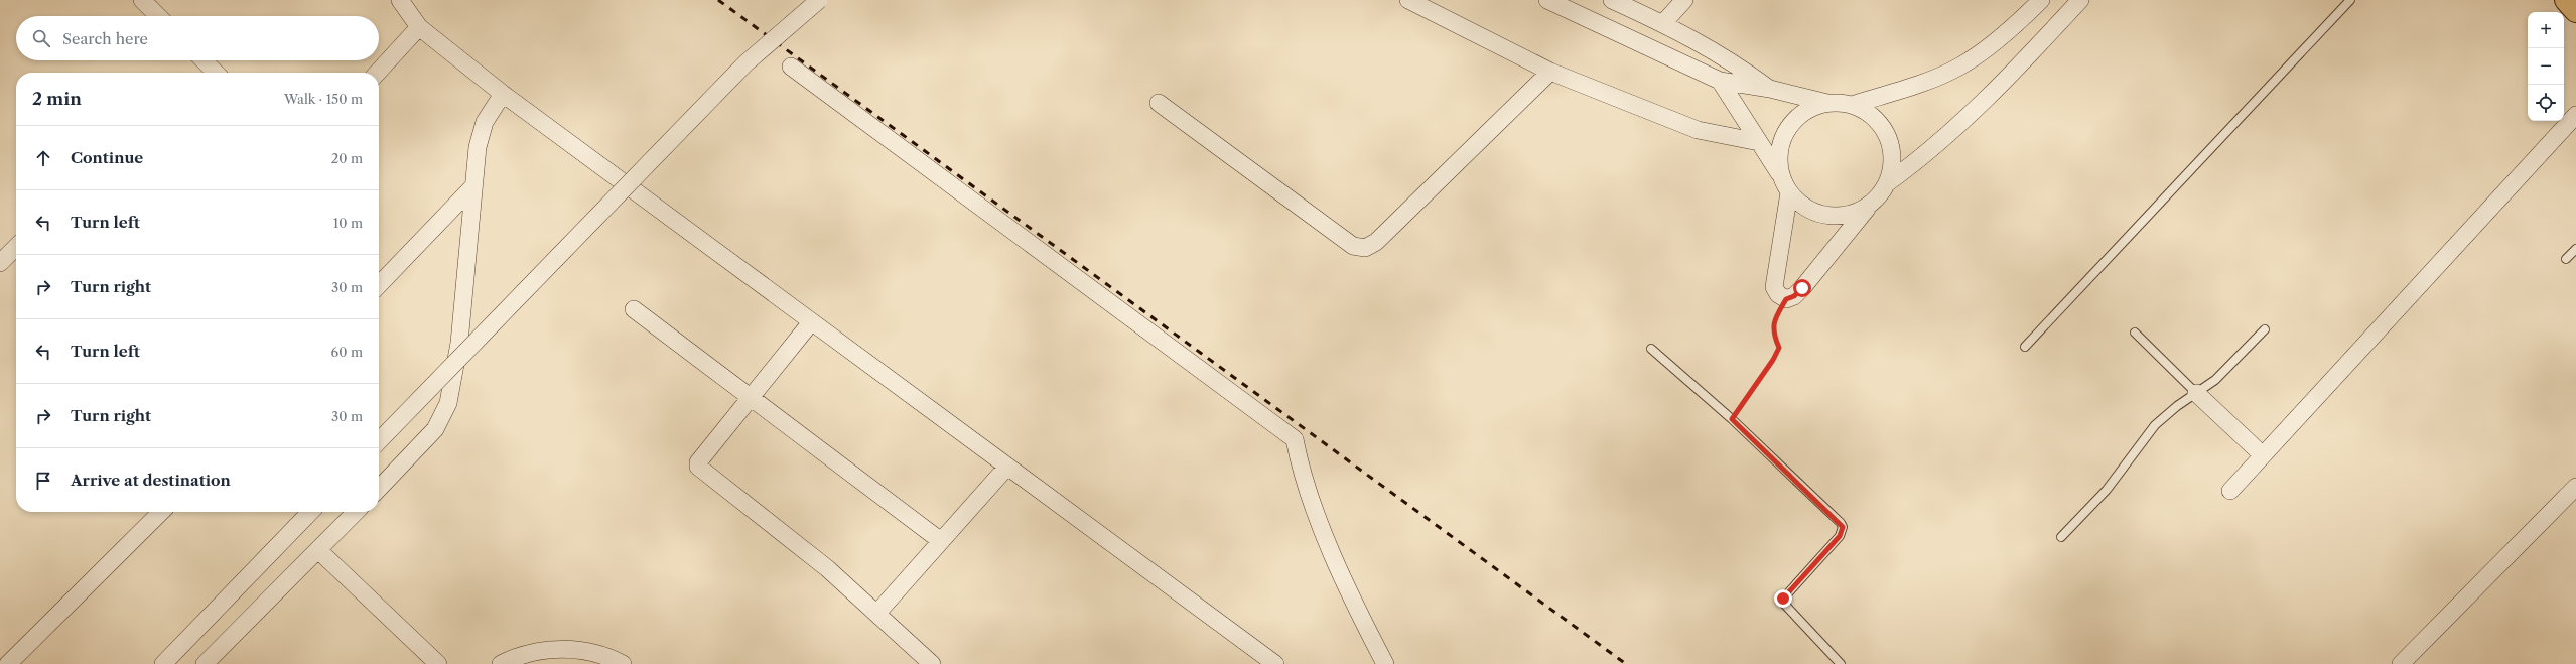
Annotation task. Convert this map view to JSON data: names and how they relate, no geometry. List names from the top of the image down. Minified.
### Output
{"page":{"map_buttons":["+","−"],"search":"Search here","heading":["2 min","Walk · 150 m"],"list":[["Continue","20 m"],["Turn left","10 m"],["Turn right","30 m"],["Turn left","60 m"],["Turn right","30 m"],"Arrive at destination"]}}
